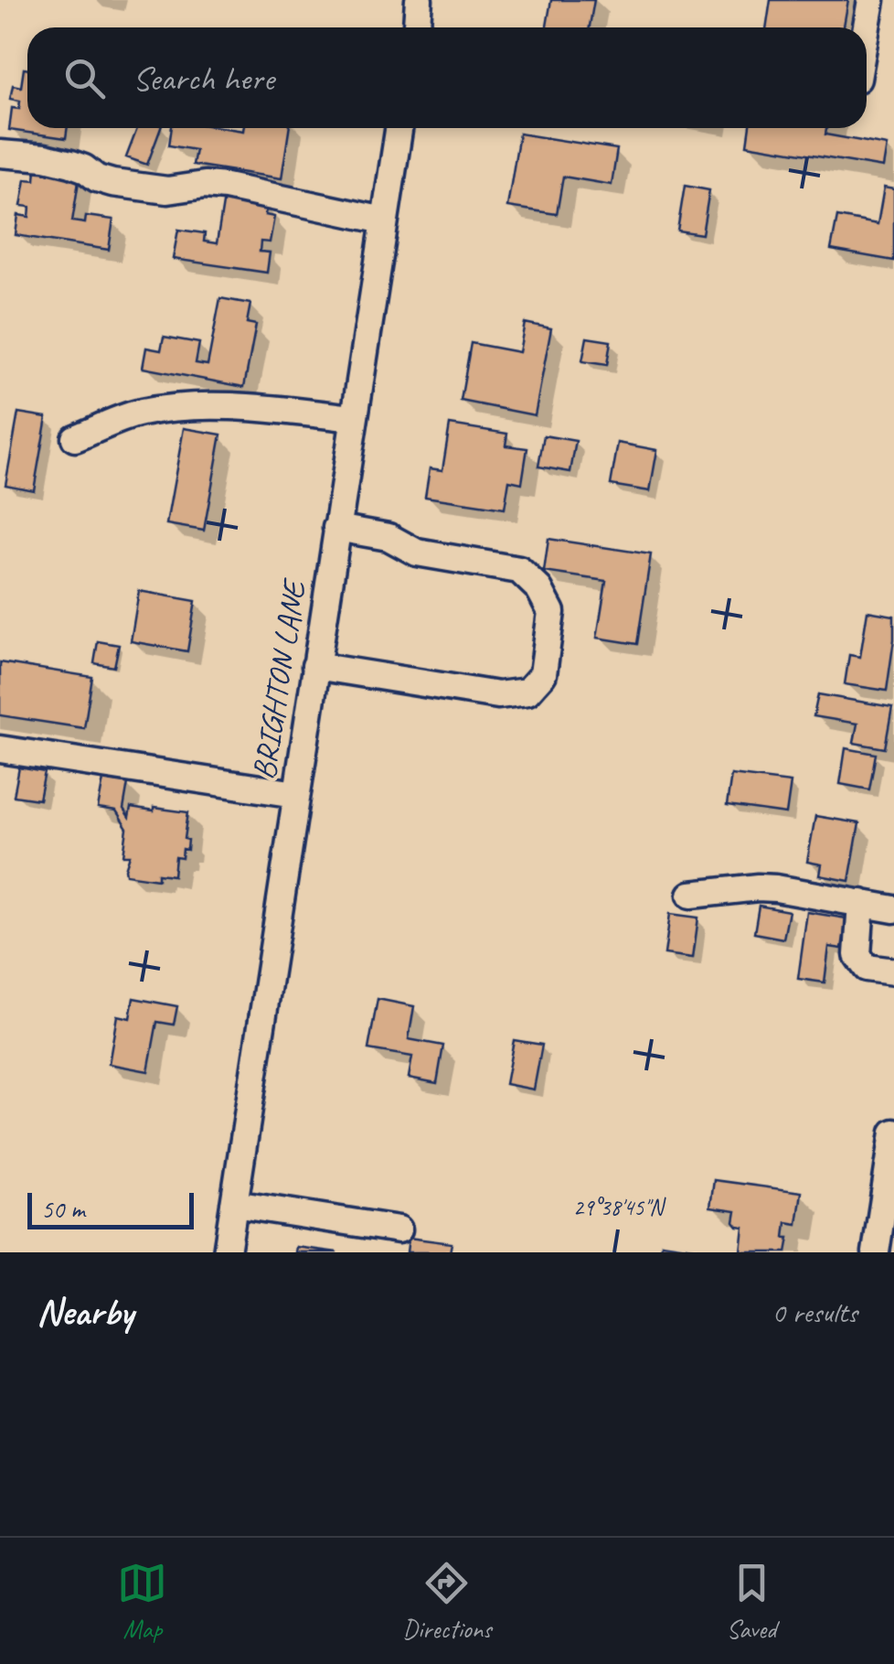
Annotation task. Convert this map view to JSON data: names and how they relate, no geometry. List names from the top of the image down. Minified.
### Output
{"streets":{"street":["BRIGHTON LANE"]},"scale_bar":"50 m","page":{"search":"Search here","scale":"50 m","heading":["Nearby","0 results"],"nav":["Map","Directions","Saved"]},"coordinates":["29°38'45\"N"]}
